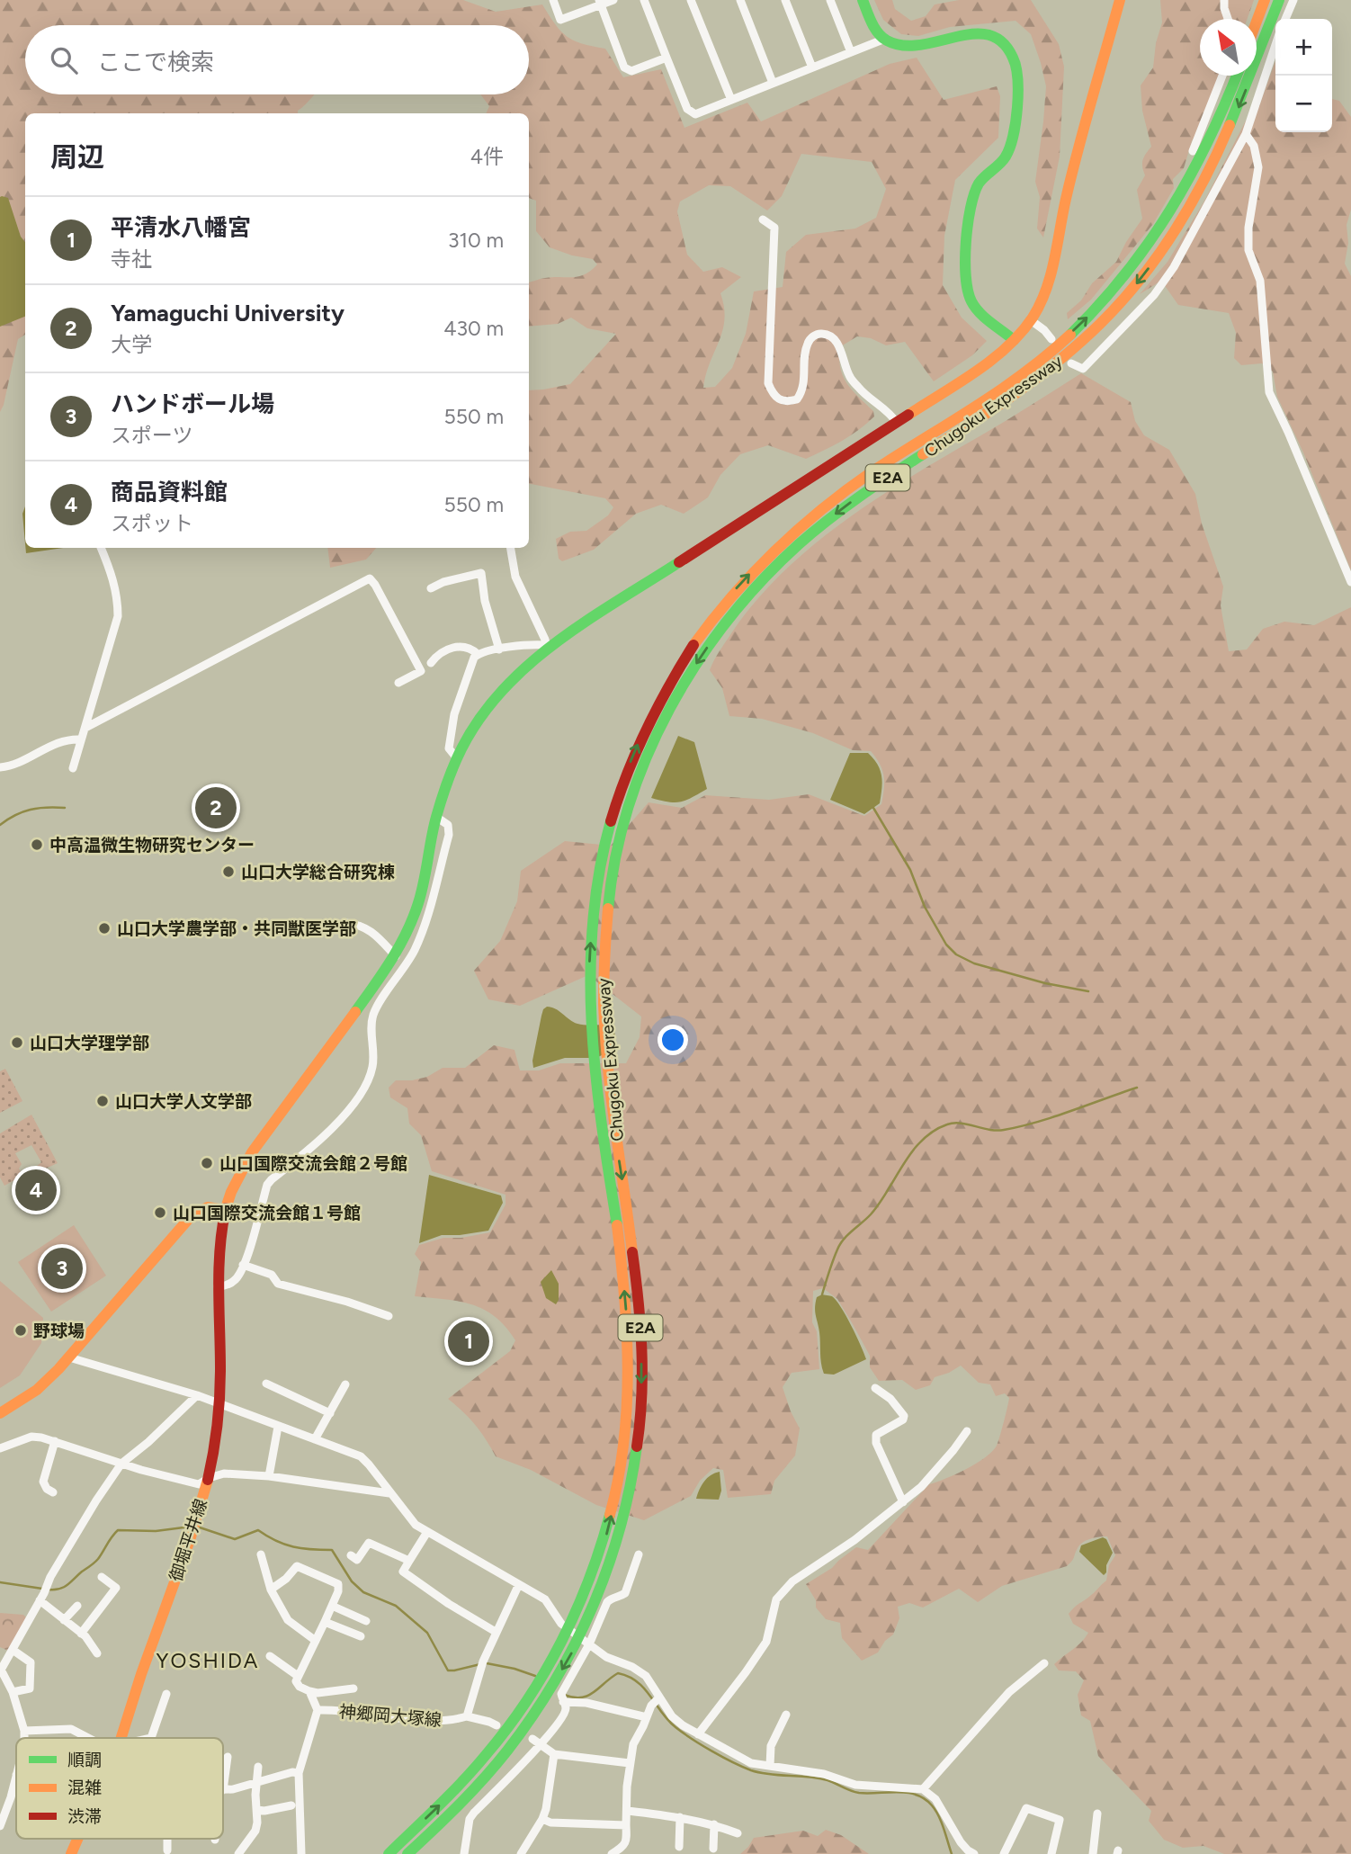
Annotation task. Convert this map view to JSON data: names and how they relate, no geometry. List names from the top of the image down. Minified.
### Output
{"streets":{"main road":["Chugoku Expressway","E2A","御堀平井線"],"street":["神郷岡大塚線"]},"districts":["YOSHIDA"],"places":["中高温微生物研究センター","山口大学総合研究棟","山口大学農学部・共同獣医学部","山口大学理学部","山口大学人文学部","山口国際交流会館２号館","山口国際交流会館１号館","野球場"],"legend":["順調","混雑","渋滞"],"north":"top left","page":{"map_buttons":["+","−"],"search":"ここで検索","heading":["周辺","4件"],"list":[{"mark":"1","name":"平清水八幡宮","note":"寺社","value":"310 m"},{"mark":"2","name":"Yamaguchi University","note":"大学","value":"430 m"},{"mark":"3","name":"ハンドボール場","note":"スポーツ","value":"550 m"},{"mark":"4","name":"商品資料館","note":"スポット","value":"550 m"}],"pins":["2","4","3","1"]}}
